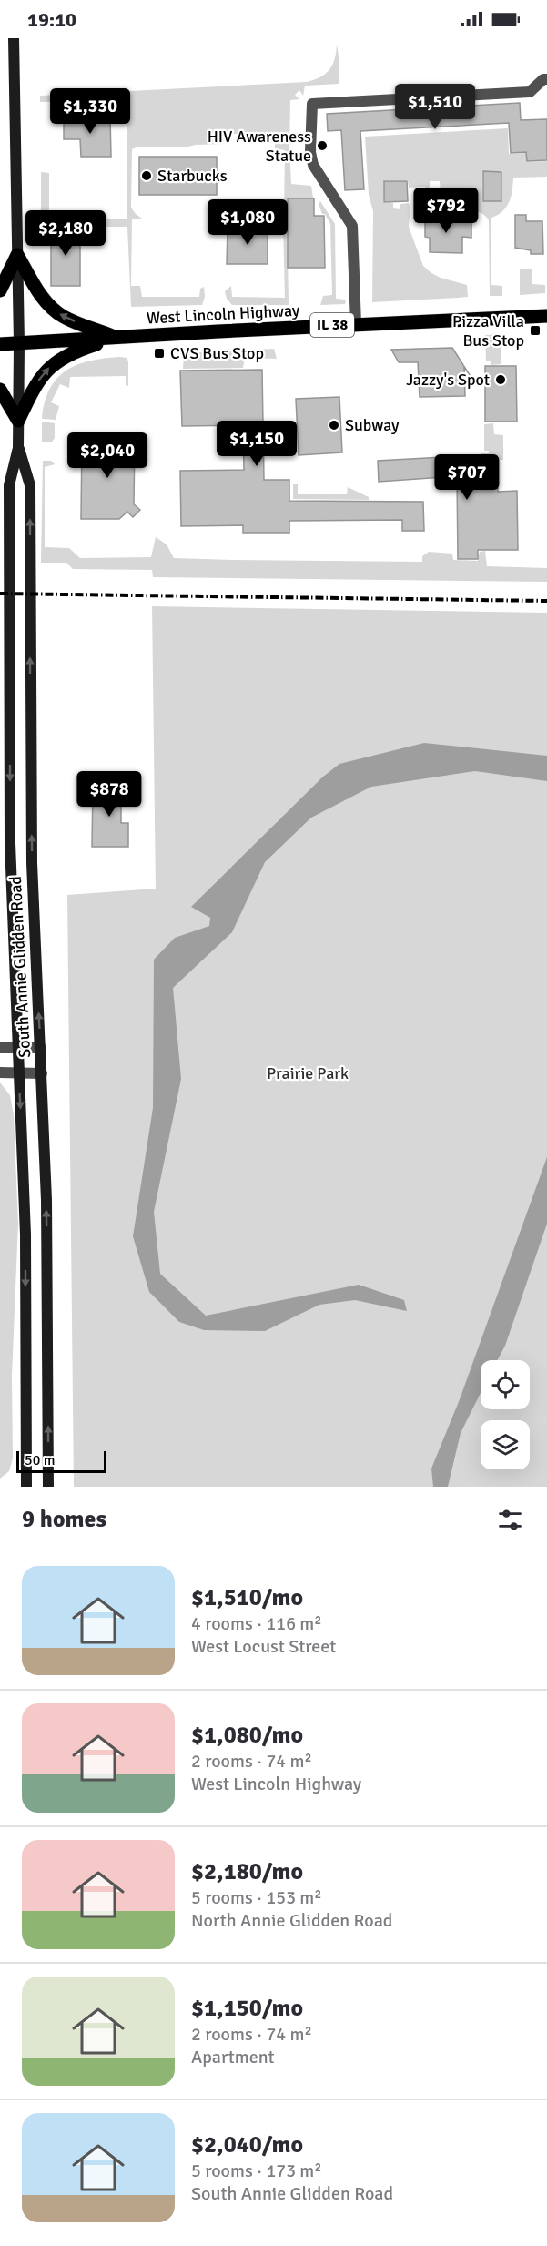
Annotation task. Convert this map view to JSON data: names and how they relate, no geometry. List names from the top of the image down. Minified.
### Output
{"streets":{"main road":["West Lincoln Highway","IL 38","South Annie Glidden Road"]},"crossings":[["West Lincoln Highway","South Annie Glidden Road"]],"parks":["Prairie Park"],"places":{"other":["HIV Awareness Statue","Starbucks","Jazzy's Spot","Subway"],"transit":["Pizza Villa Bus Stop","CVS Bus Stop"]},"scale_bar":"50 m","page":{"status":"19:10","price":["$1,510","$1,330","$792","$1,080","$2,180","$1,150","$2,040","$707","$878"],"scale":"50 m","heading":"9 homes","list":[{"name":"$1,510/mo","note":"4 rooms · 116 m² · West Locust Street"},{"name":"$1,080/mo","note":"2 rooms · 74 m² · West Lincoln Highway"},{"name":"$2,180/mo","note":"5 rooms · 153 m² · North Annie Glidden Road"},{"name":"$1,150/mo","note":"2 rooms · 74 m² · Apartment"},{"name":"$2,040/mo","note":"5 rooms · 173 m² · South Annie Glidden Road"}]}}
